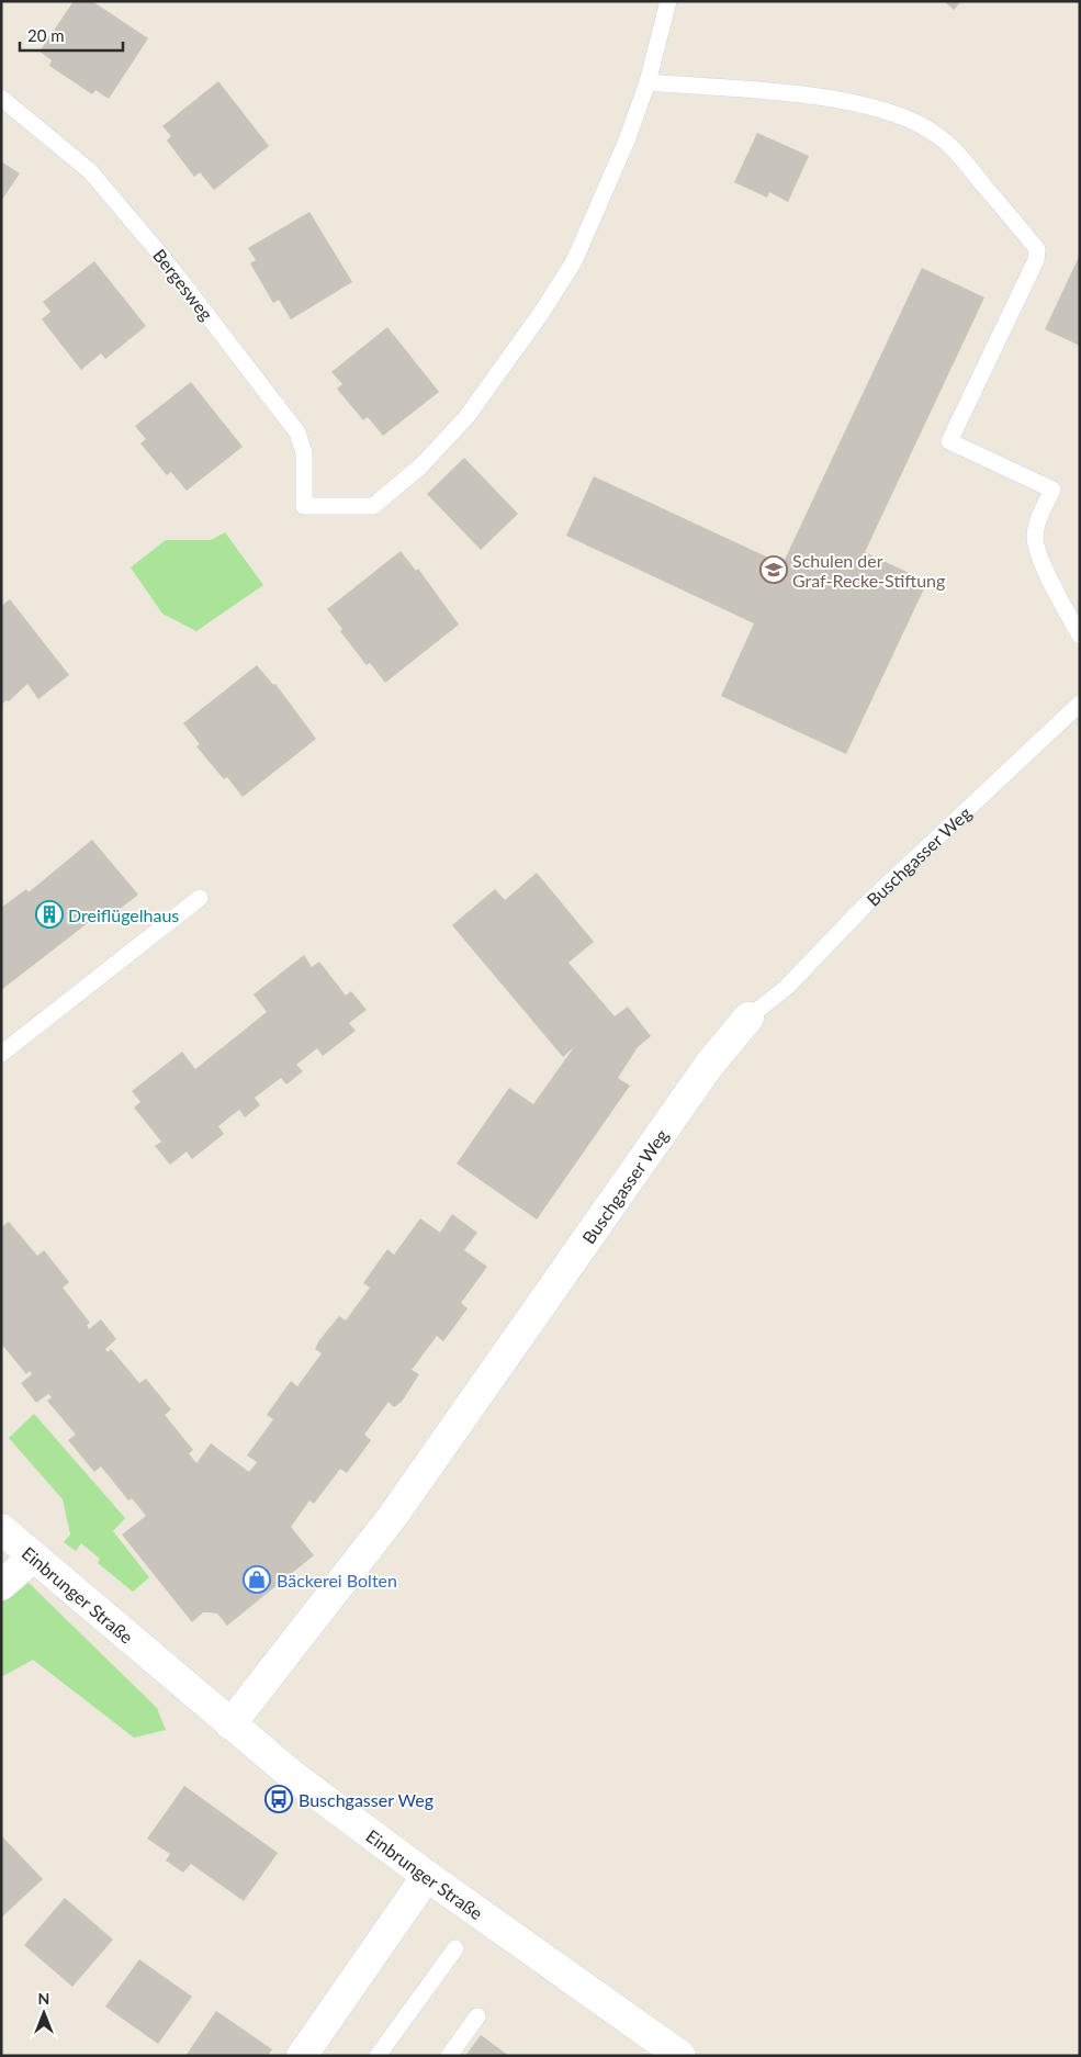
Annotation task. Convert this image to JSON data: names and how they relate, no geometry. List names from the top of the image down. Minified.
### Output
{"streets":{"street":["Buschgasser Weg","Einbrunger Straße"],"lane":["Bergesweg"]},"crossings":[["Buschgasser Weg","Einbrunger Straße"]],"places":{"school or university":["Schulen der Graf-Recke-Stiftung"],"building":["Dreiflügelhaus"],"shop":["Bäckerei Bolten"],"bus stop":["Buschgasser Weg"]},"scale_bar":"20 m","north":"top"}
